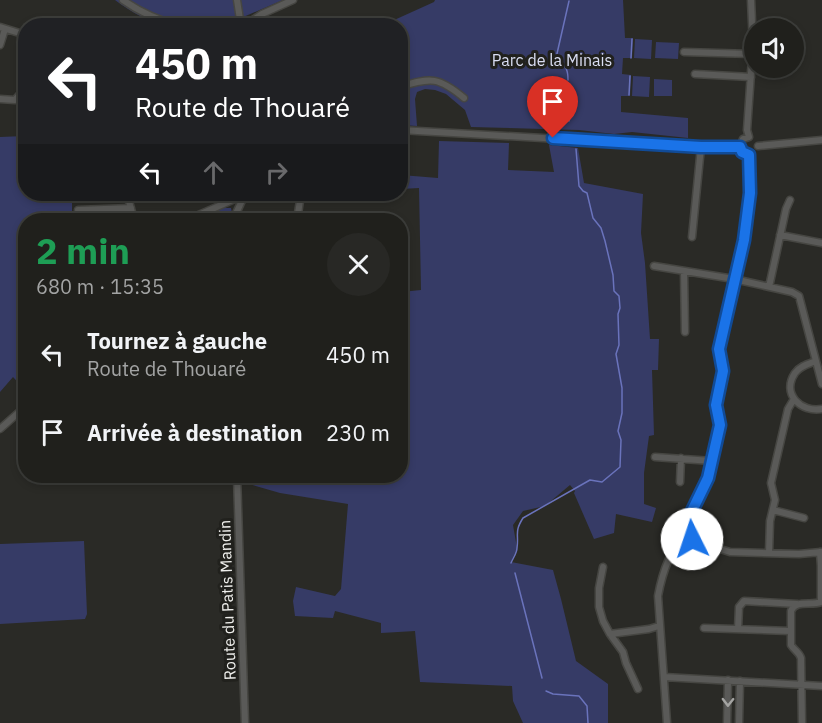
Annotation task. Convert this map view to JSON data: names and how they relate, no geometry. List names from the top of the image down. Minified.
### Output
{"streets":{"street":["Route du Patis Mandin"]},"parks":["Parc de la Minais"],"page":{"turn":["450 m","Route de Thouaré"],"heading":["2 min","680 m · 15:35"],"list":[{"name":"Tournez à gauche","note":"Route de Thouaré","value":"450 m"},{"name":"Arrivée à destination","value":"230 m"}]}}
